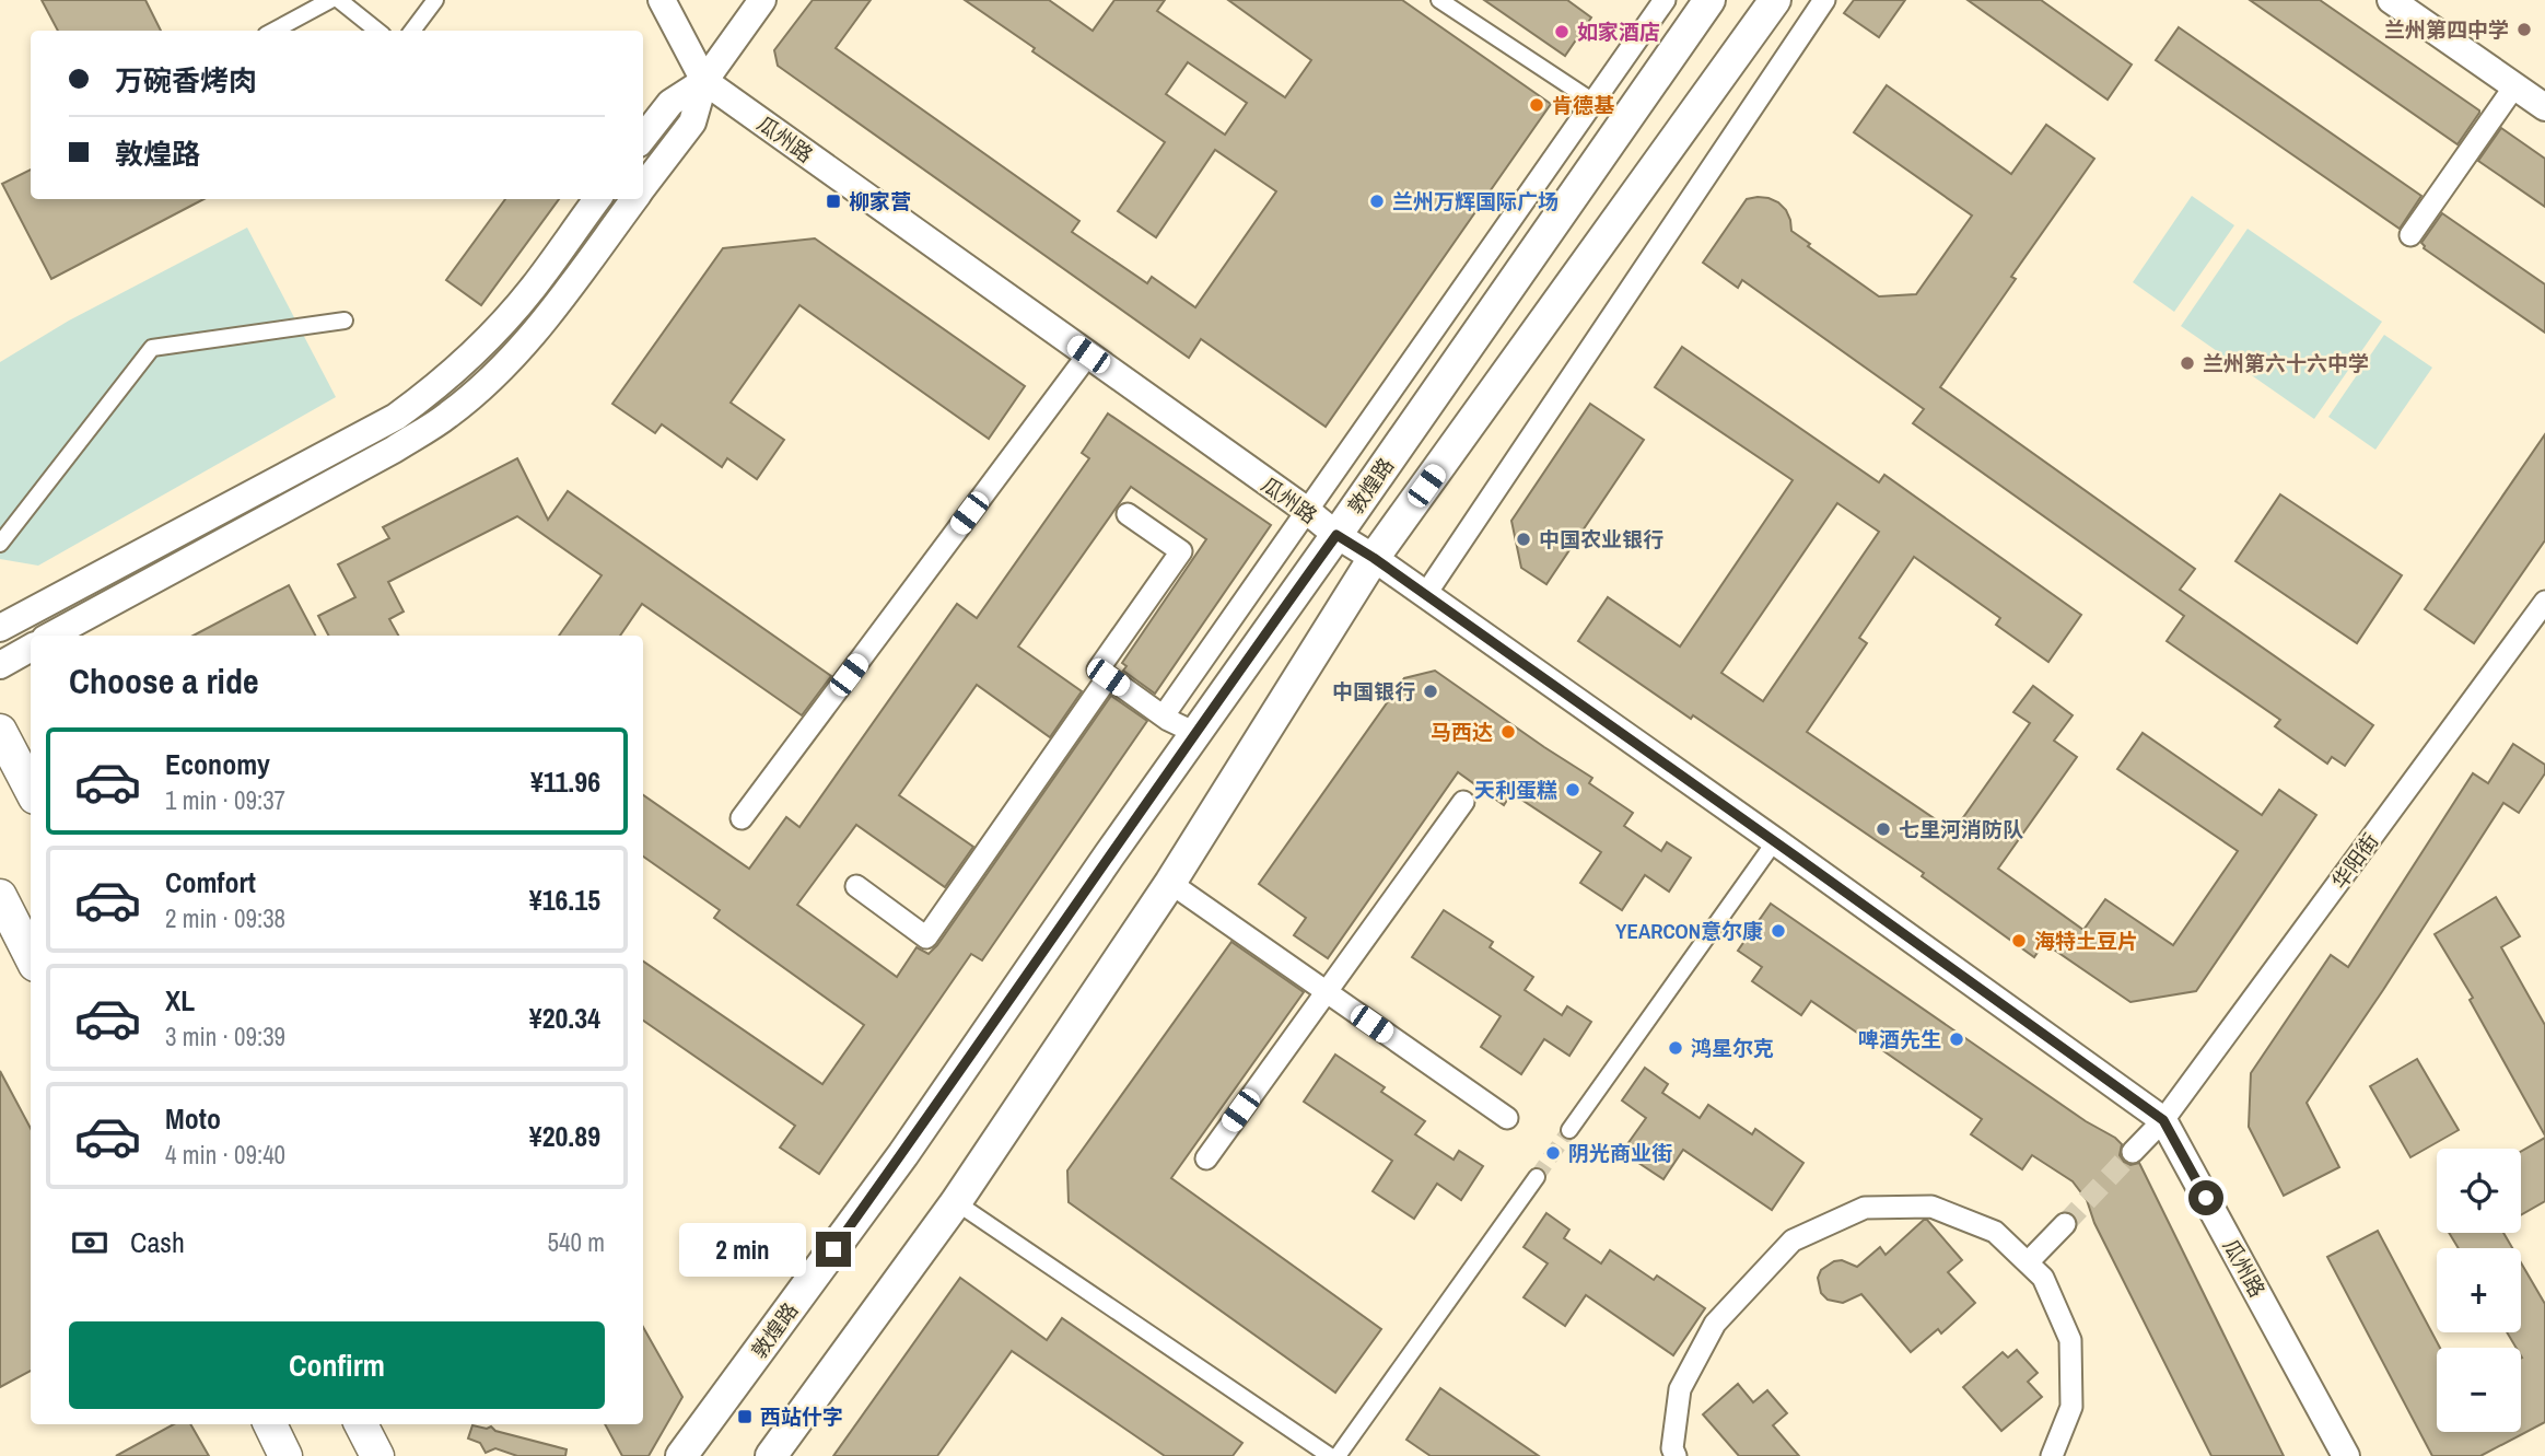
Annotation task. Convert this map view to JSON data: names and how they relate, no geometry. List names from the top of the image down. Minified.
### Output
{"streets":{"main road":["敦煌路"],"street":["瓜州路","华阳街"]},"crossings":[["瓜州路","敦煌路"],["瓜州路","华阳街"]],"places":{"other":["兰州第四中学","如家酒店","肯德基","兰州万辉国际广场","兰州第六十六中学","中国农业银行","中国银行","马西达","天利蛋糕","七里河消防队","YEARCON意尔康","海特土豆片","啤酒先生","鸿星尔克","阴光商业街"],"transit":["柳家营","西站什字"]},"page":{"banner":["万碗香烤肉","敦煌路"],"heading":"Choose a ride","list":[{"name":"Economy","note":"1 min · 09:37","value":"¥11.96"},{"name":"Comfort","note":"2 min · 09:38","value":"¥16.15"},{"name":"XL","note":"3 min · 09:39","value":"¥20.34"},{"name":"Moto","note":"4 min · 09:40","value":"¥20.89"}],"map_buttons":["+","−"],"pay":["Cash","540 m"],"bubble":"2 min","buttons":"Confirm"}}
